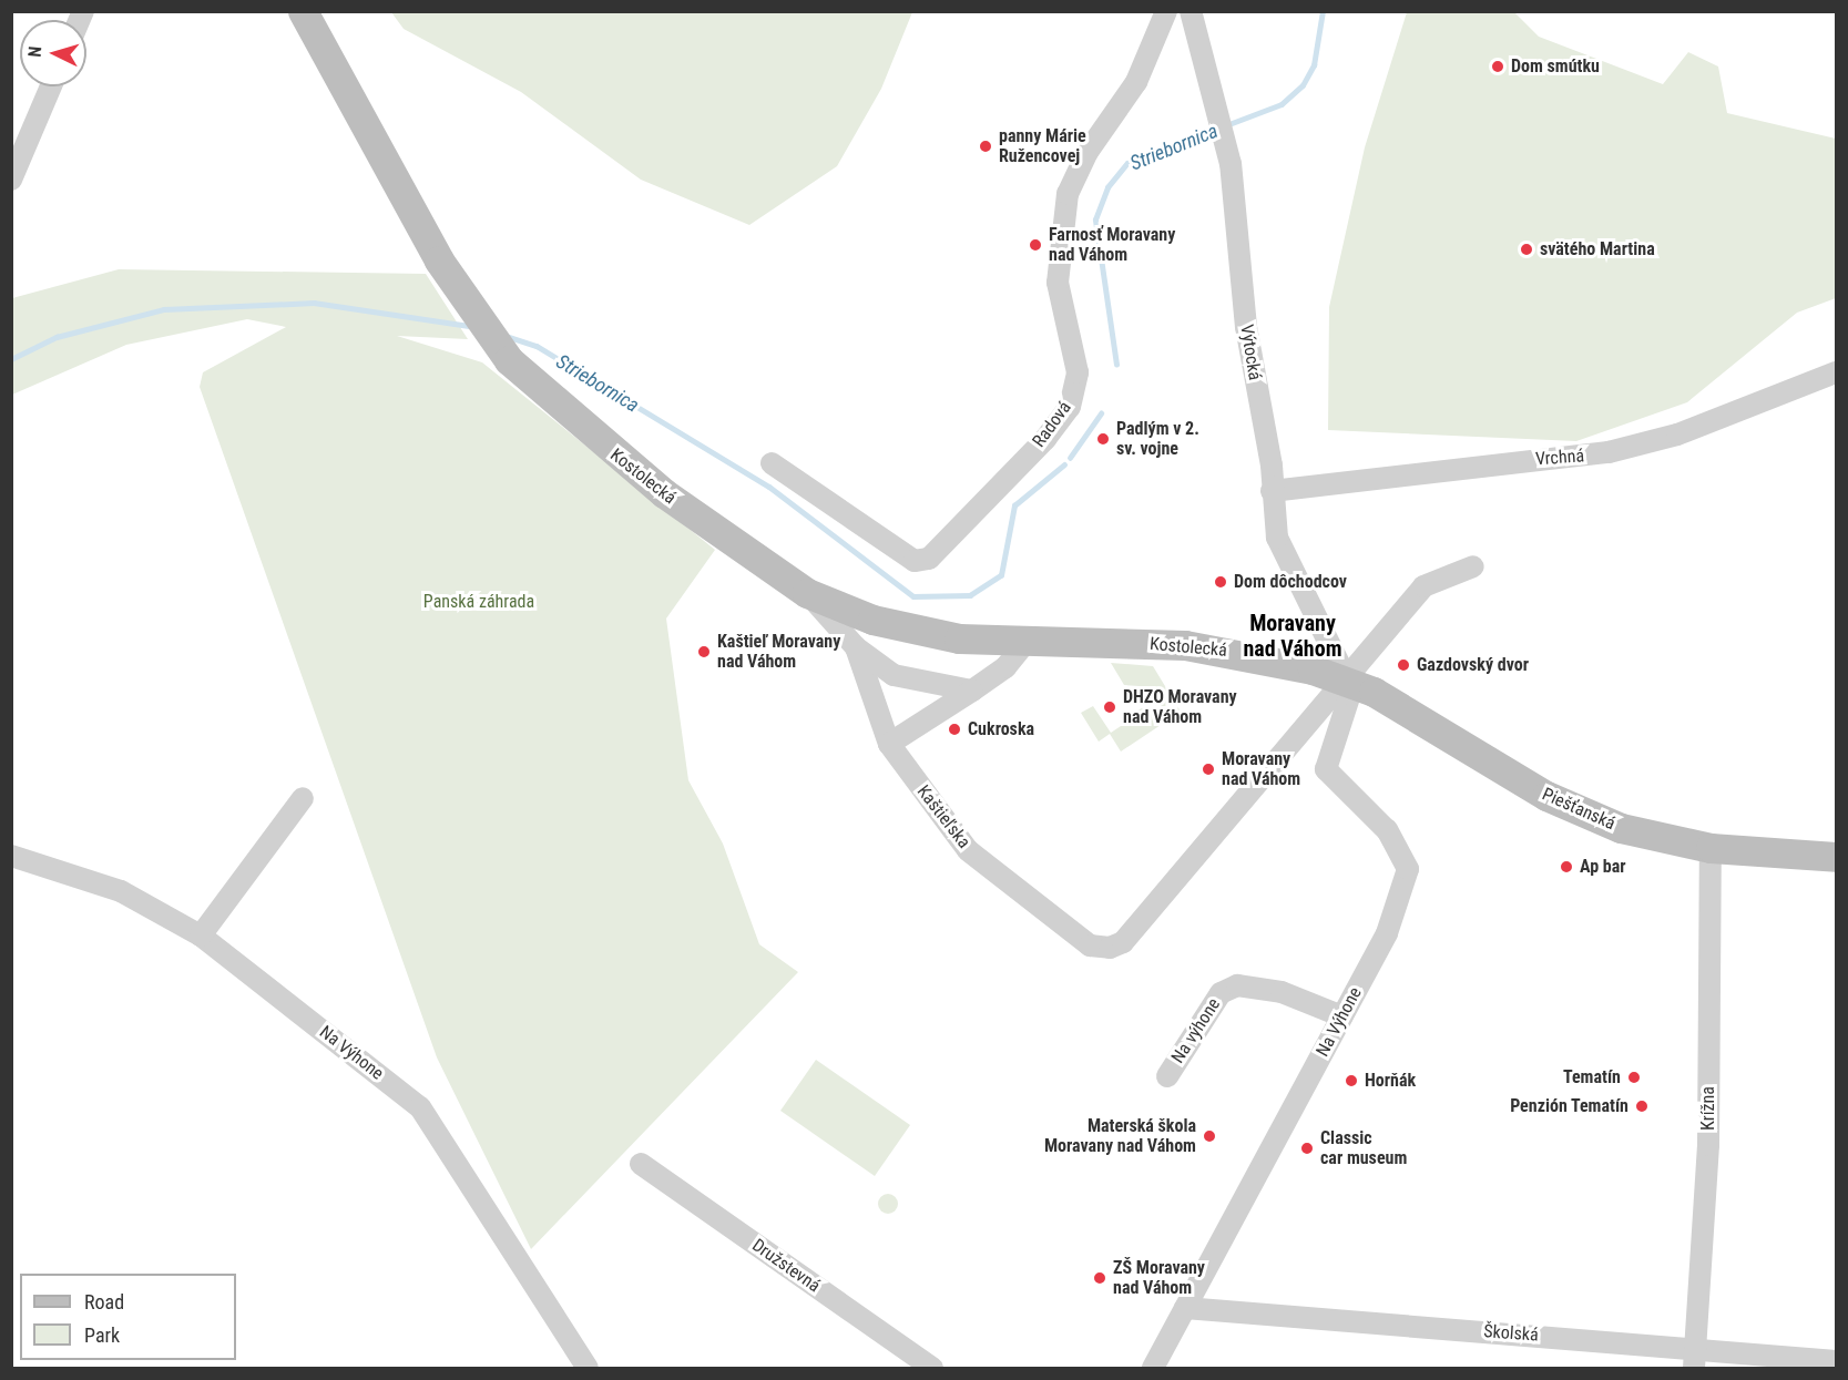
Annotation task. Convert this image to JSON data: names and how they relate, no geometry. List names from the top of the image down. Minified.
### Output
{"streets":{"main road":["Kostolecká","Piešťanská"],"street":["Výtocká","Radová","Vrchná","Kaštieľska","Na Výhone","Na výhone","Krížna","Družstevná","Školská"]},"crossings":[["Výtocká","Vrchná"],["Výtocká","Kostolecká"],["Výtocká","Piešťanská"],["Výtocká","Kaštieľska"],["Výtocká","Na Výhone"],["Kostolecká","Piešťanská"],["Kostolecká","Kaštieľska"],["Kostolecká","Na Výhone"],["Piešťanská","Kaštieľska"],["Piešťanská","Na Výhone"],["Piešťanská","Krížna"],["Kaštieľska","Na Výhone"],["Na Výhone","Na výhone"],["Na Výhone","Školská"],["Krížna","Školská"]],"districts":["Moravany nad Váhom"],"water":["Striebornica"],"parks":["Panská záhrada"],"places":["Dom smútku","panny Márie Ružencovej","Farnosť Moravany nad Váhom","svätého Martina","Padlým v 2. sv. vojne","Dom dôchodcov","Kaštieľ Moravany nad Váhom","Gazdovský dvor","DHZO Moravany nad Váhom","Cukroska","Moravany nad Váhom","Ap bar","Tematín","Horňák","Penzión Tematín","Materská škola Moravany nad Váhom","Classic car museum","ZŠ Moravany nad Váhom"],"legend":["Road","Park"],"north":"left"}
